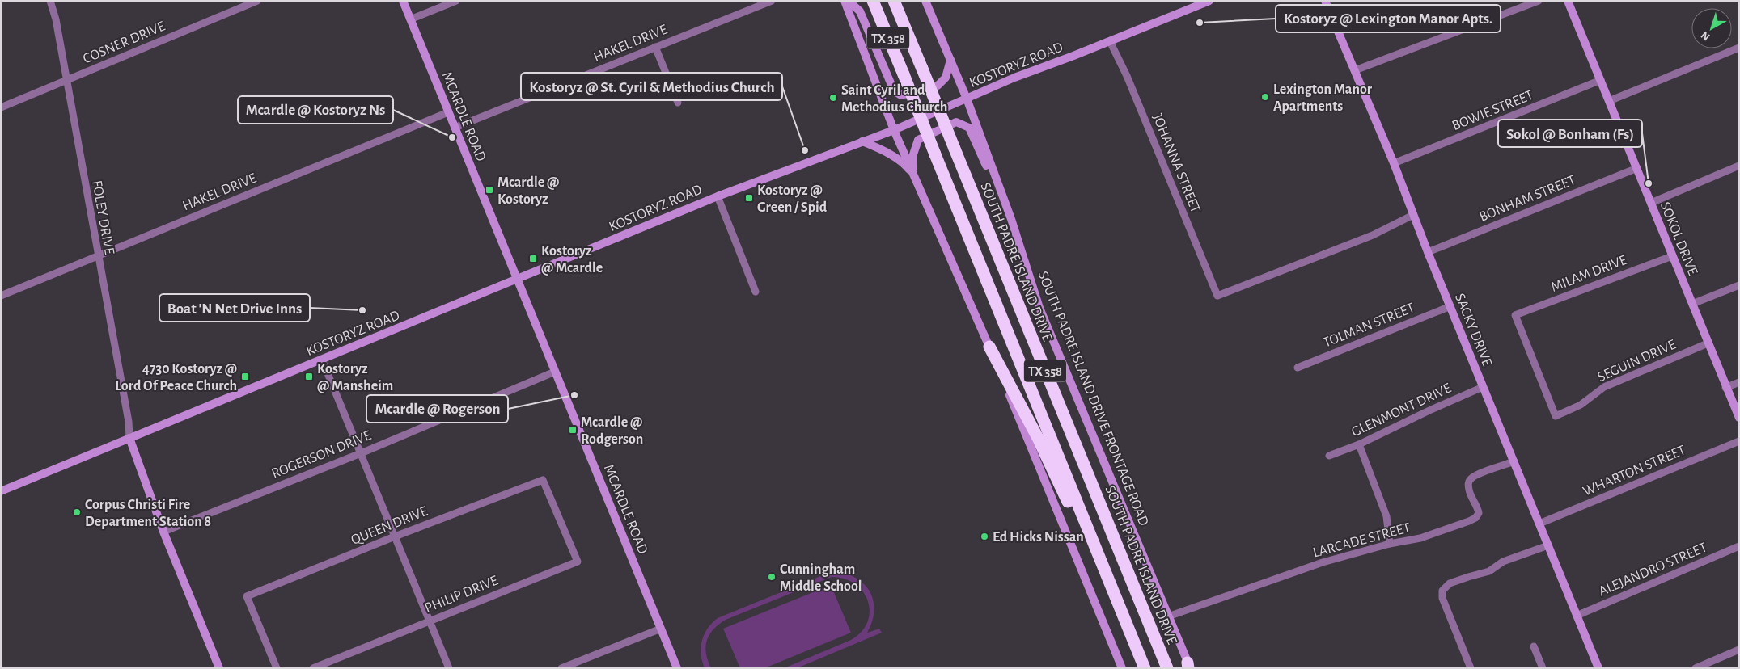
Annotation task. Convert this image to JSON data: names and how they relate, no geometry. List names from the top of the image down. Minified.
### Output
{"streets":{"highway":["TX 358","SOUTH PADRE ISLAND DRIVE"],"main road":["KOSTORYZ ROAD","MCARDLE ROAD","SOKOL DRIVE","SACKY DRIVE","SOUTH PADRE ISLAND DRIVE FRONTAGE ROAD"],"street":["COSNER DRIVE","HAKEL DRIVE","BOWIE STREET","JOHANNA STREET","BONHAM STREET","FOLEY DRIVE","MILAM DRIVE","TOLMAN STREET","SEGUIN DRIVE","GLENMONT DRIVE","ROGERSON DRIVE","WHARTON STREET","QUEEN DRIVE","LARCADE STREET","ALEJANDRO STREET","PHILIP DRIVE"]},"crossings":[["COSNER DRIVE","FOLEY DRIVE"],["HAKEL DRIVE","MCARDLE ROAD"],["HAKEL DRIVE","FOLEY DRIVE"],["KOSTORYZ ROAD","MCARDLE ROAD"],["KOSTORYZ ROAD","JOHANNA STREET"],["KOSTORYZ ROAD","FOLEY DRIVE"],["KOSTORYZ ROAD","SOUTH PADRE ISLAND DRIVE FRONTAGE ROAD"],["BOWIE STREET","SOKOL DRIVE"],["BOWIE STREET","SACKY DRIVE"],["MCARDLE ROAD","ROGERSON DRIVE"],["JOHANNA STREET","SACKY DRIVE"],["BONHAM STREET","SOKOL DRIVE"],["BONHAM STREET","SACKY DRIVE"],["SOKOL DRIVE","MILAM DRIVE"],["SOKOL DRIVE","SEGUIN DRIVE"],["MILAM DRIVE","SEGUIN DRIVE"],["TOLMAN STREET","SACKY DRIVE"],["SACKY DRIVE","GLENMONT DRIVE"],["SACKY DRIVE","WHARTON STREET"],["SACKY DRIVE","LARCADE STREET"],["SACKY DRIVE","ALEJANDRO STREET"],["SOUTH PADRE ISLAND DRIVE FRONTAGE ROAD","LARCADE STREET"],["QUEEN DRIVE","PHILIP DRIVE"]],"places":{"other":["Kostoryz @ Lexington Manor Apts.","Lexington Manor Apartments","Saint Cyril and Methodius Church","Mcardle @ Kostoryz Ns","Kostoryz @ St. Cyril & Methodius Church","Sokol @ Bonham (Fs)","Boat 'N Net Drive Inns","Mcardle @ Rogerson","Corpus Christi Fire Department Station 8","Ed Hicks Nissan","Cunningham Middle School"],"transit":["Mcardle @ Kostoryz","Kostoryz @ Green / Spid","Kostoryz @ Mcardle","4730 Kostoryz @ Lord Of Peace Church","Kostoryz @ Mansheim","Mcardle @ Rodgerson"]},"north":"bottom left"}
